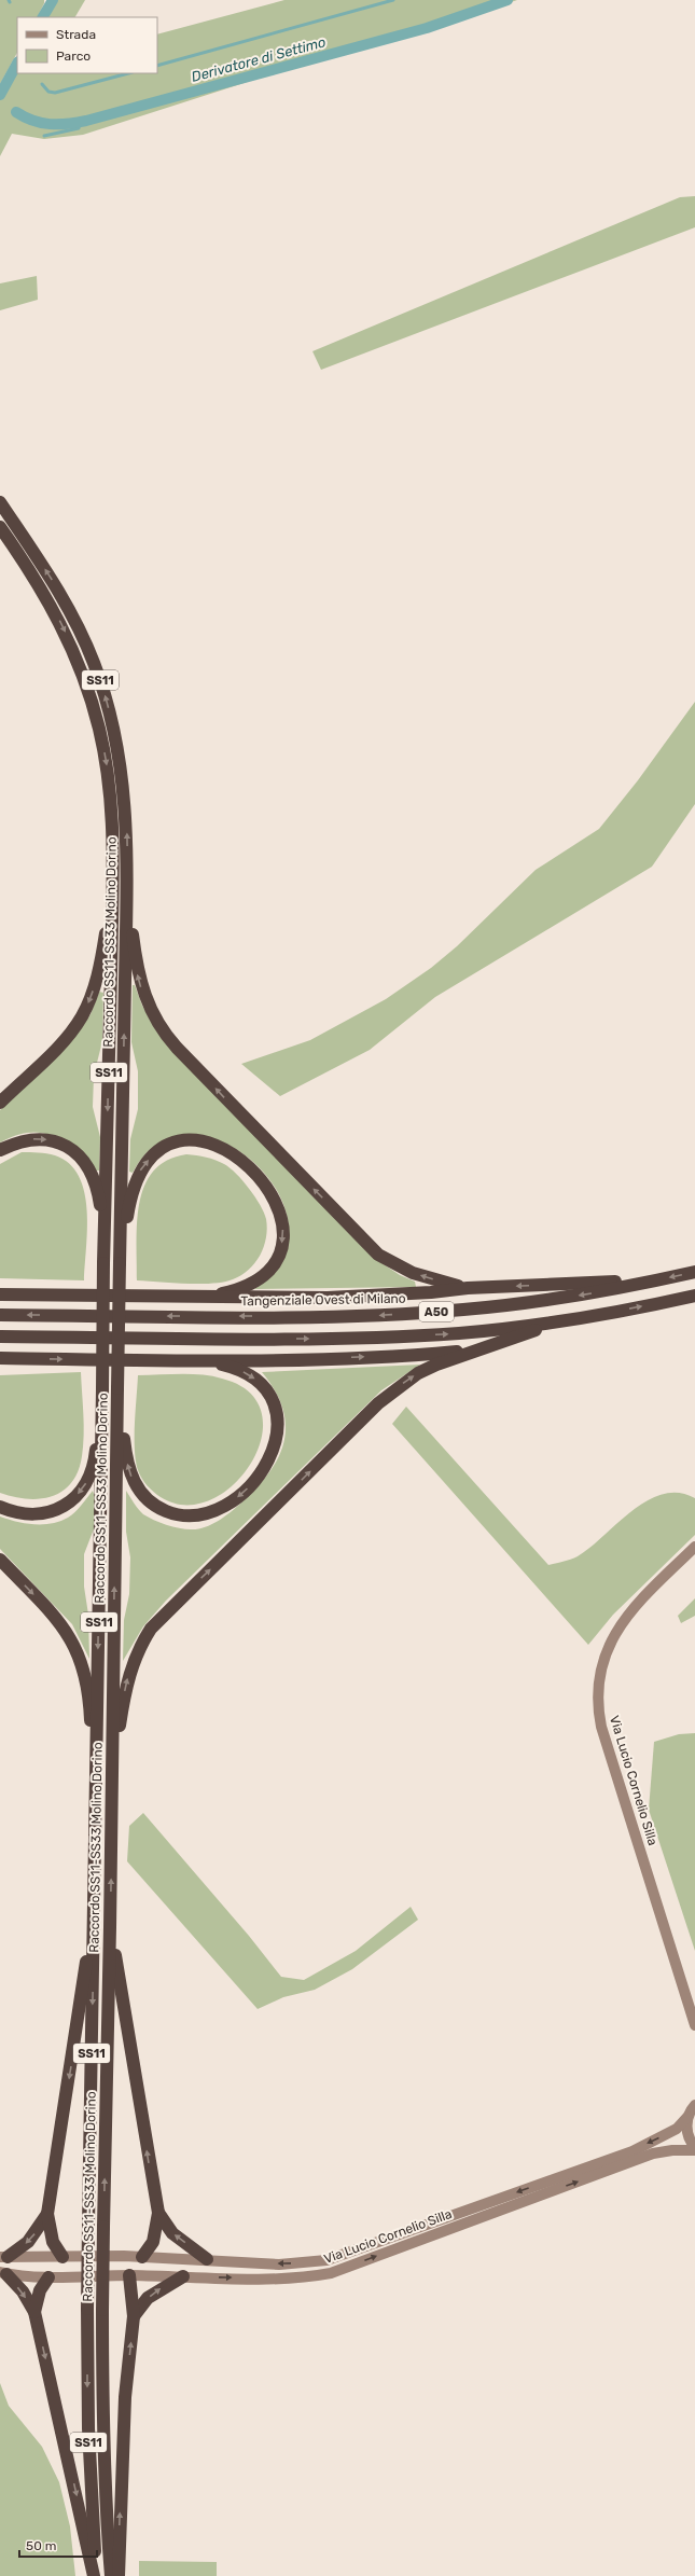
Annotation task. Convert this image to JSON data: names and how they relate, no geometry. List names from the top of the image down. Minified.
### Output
{"streets":{"highway":["SS11","Raccordo SS11-SS33 Molino Dorino","Tangenziale Ovest di Milano","A50"],"street":["Via Lucio Cornelio Silla"]},"water":["Derivatore di Settimo"],"legend":["Strada","Parco"],"scale_bar":"50 m"}
